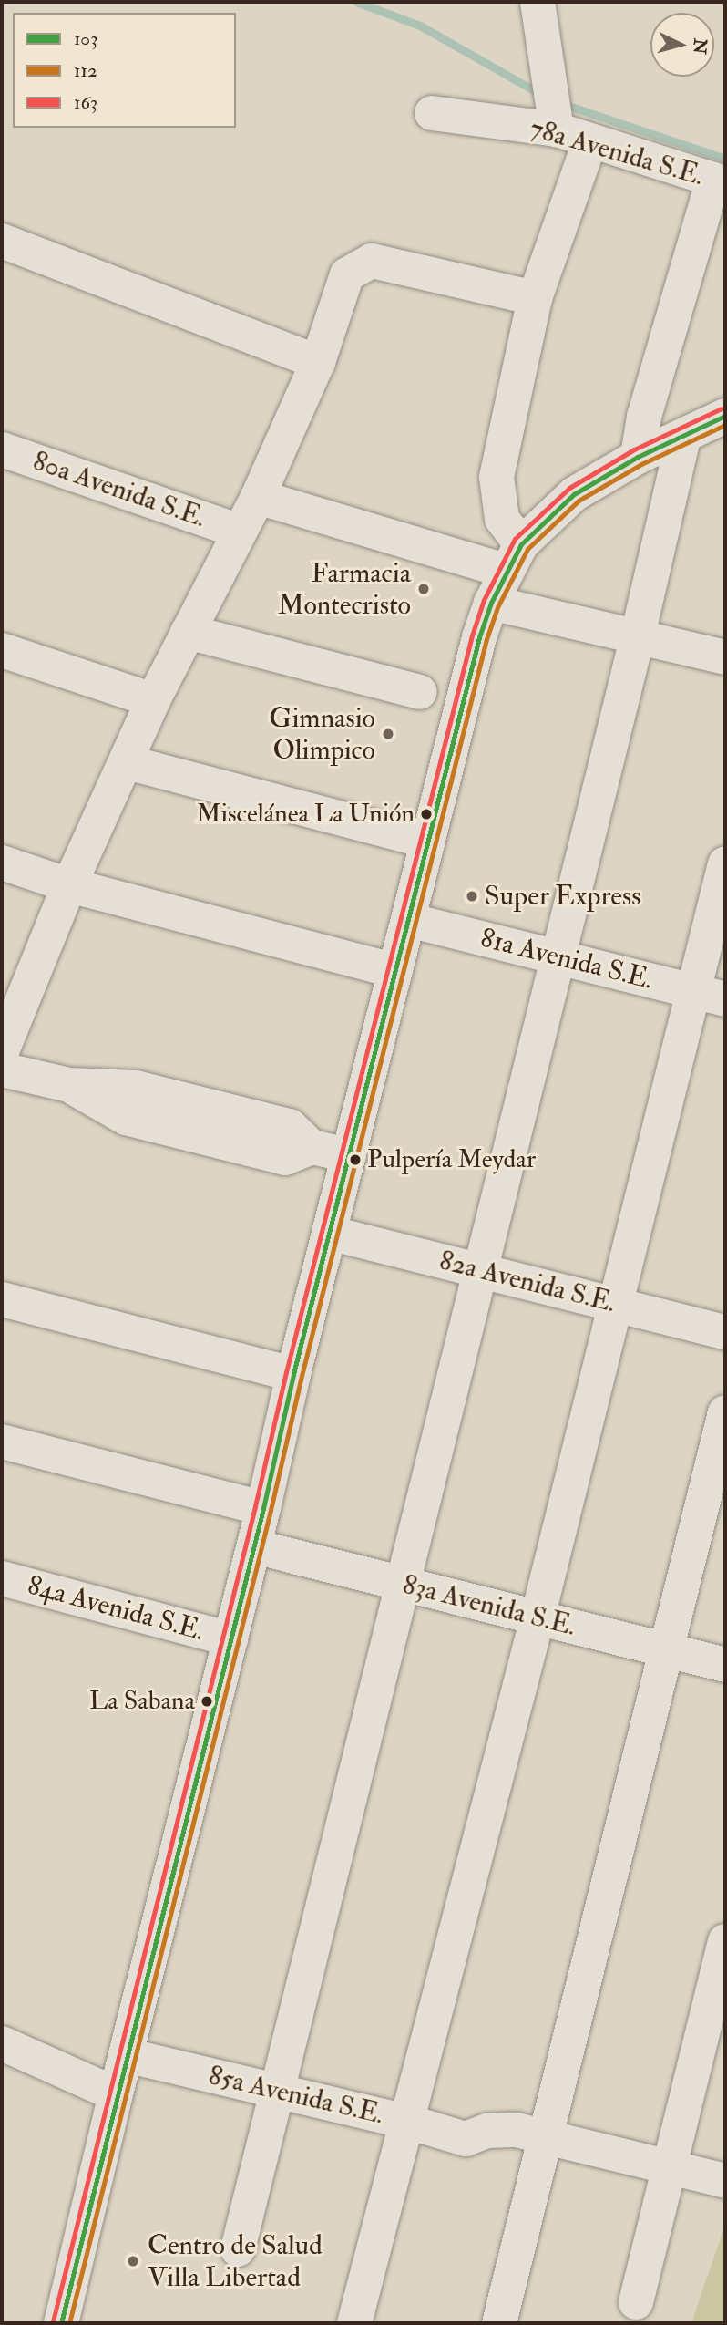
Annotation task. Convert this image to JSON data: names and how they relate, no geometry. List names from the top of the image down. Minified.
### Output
{"streets":{"street":["78a Avenida S.E.","80a Avenida S.E.","81a Avenida S.E.","82a Avenida S.E.","83a Avenida S.E.","84a Avenida S.E.","85a Avenida S.E."]},"places":["Farmacia Montecristo","Gimnasio Olimpico","Miscelánea La Unión","Super Express","Pulpería Meydar","La Sabana","Centro de Salud Villa Libertad"],"lines":["transit line 163","transit line 103","transit line 112"],"legend":["103","112","163"],"north":"right"}
